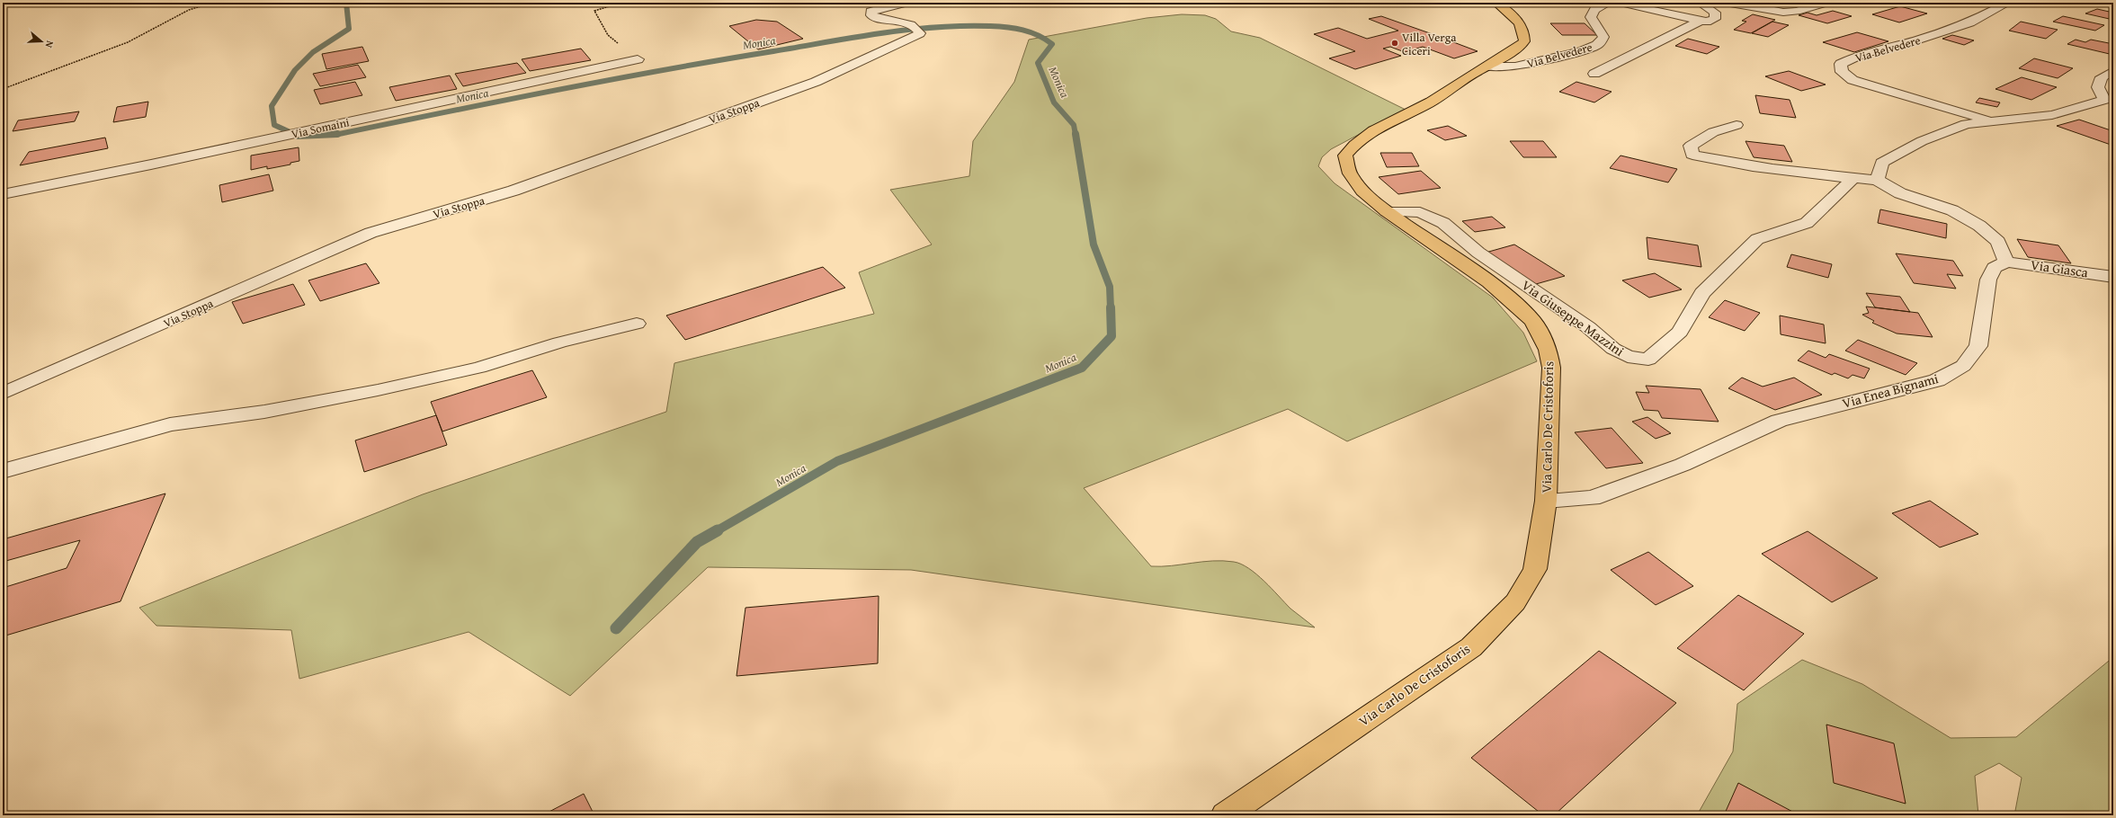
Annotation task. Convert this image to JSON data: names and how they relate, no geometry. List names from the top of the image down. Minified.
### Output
{"streets":{"main road":["Via Carlo De Cristoforis"],"street":["Via Belvedere","Via Stoppa","Via Somaini","Via Giasca","Via Giuseppe Mazzini","Via Enea Bignami"]},"crossings":[["Via Belvedere","Via Carlo De Cristoforis"],["Via Giasca","Via Enea Bignami"],["Via Giuseppe Mazzini","Via Carlo De Cristoforis"],["Via Enea Bignami","Via Carlo De Cristoforis"]],"water":["Monica"],"places":["Villa Verga Ciceri"],"north":"right"}
